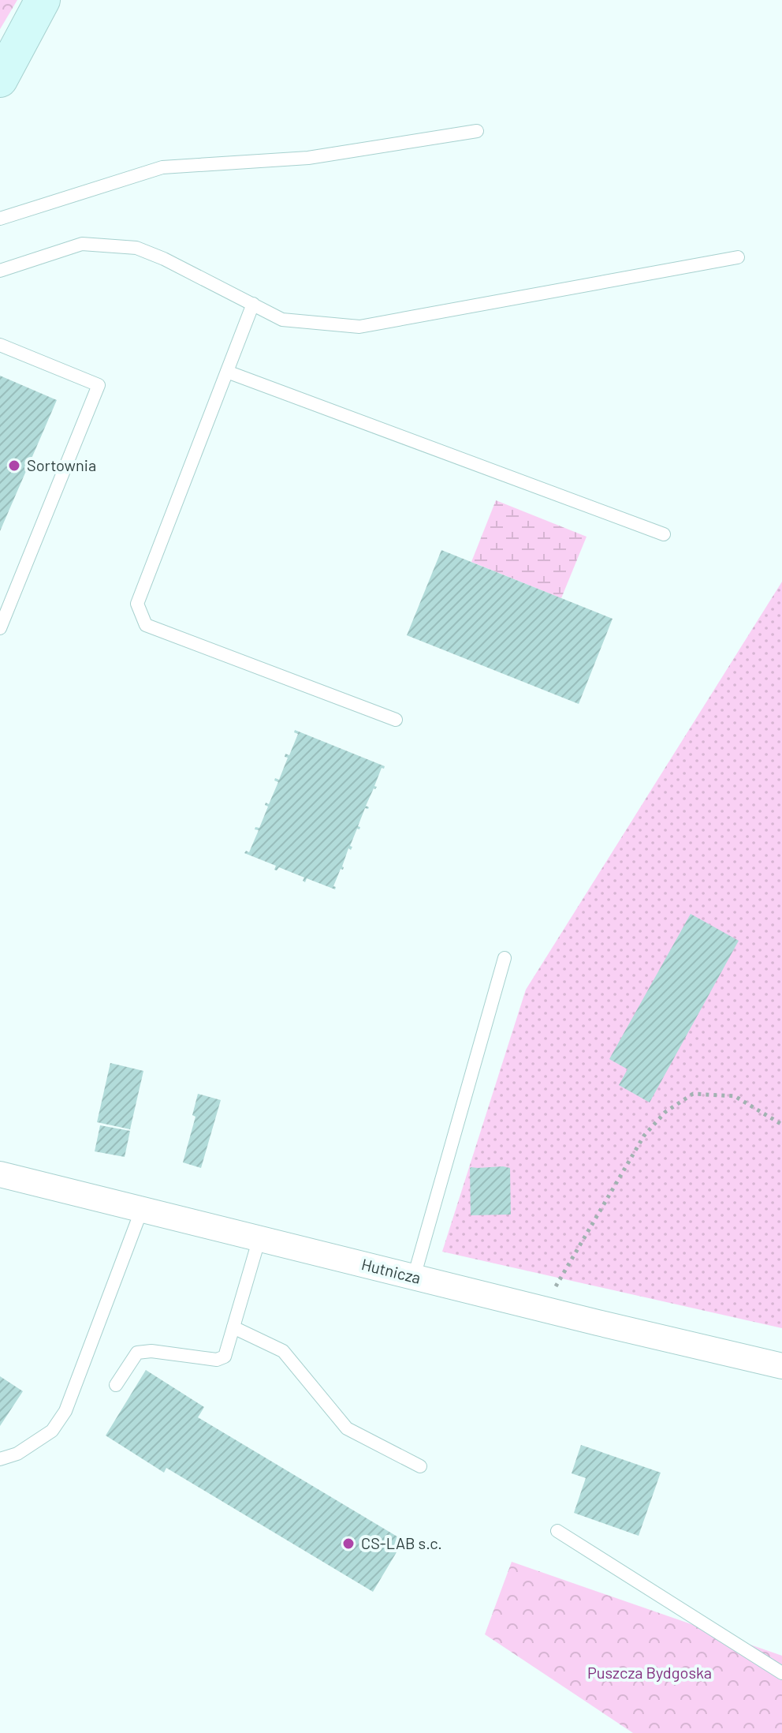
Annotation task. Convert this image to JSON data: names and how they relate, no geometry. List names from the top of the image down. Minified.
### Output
{"streets":{"street":["Hutnicza"]},"parks":["Puszcza Bydgoska"],"places":["Sortownia","CS-LAB s.c."]}
